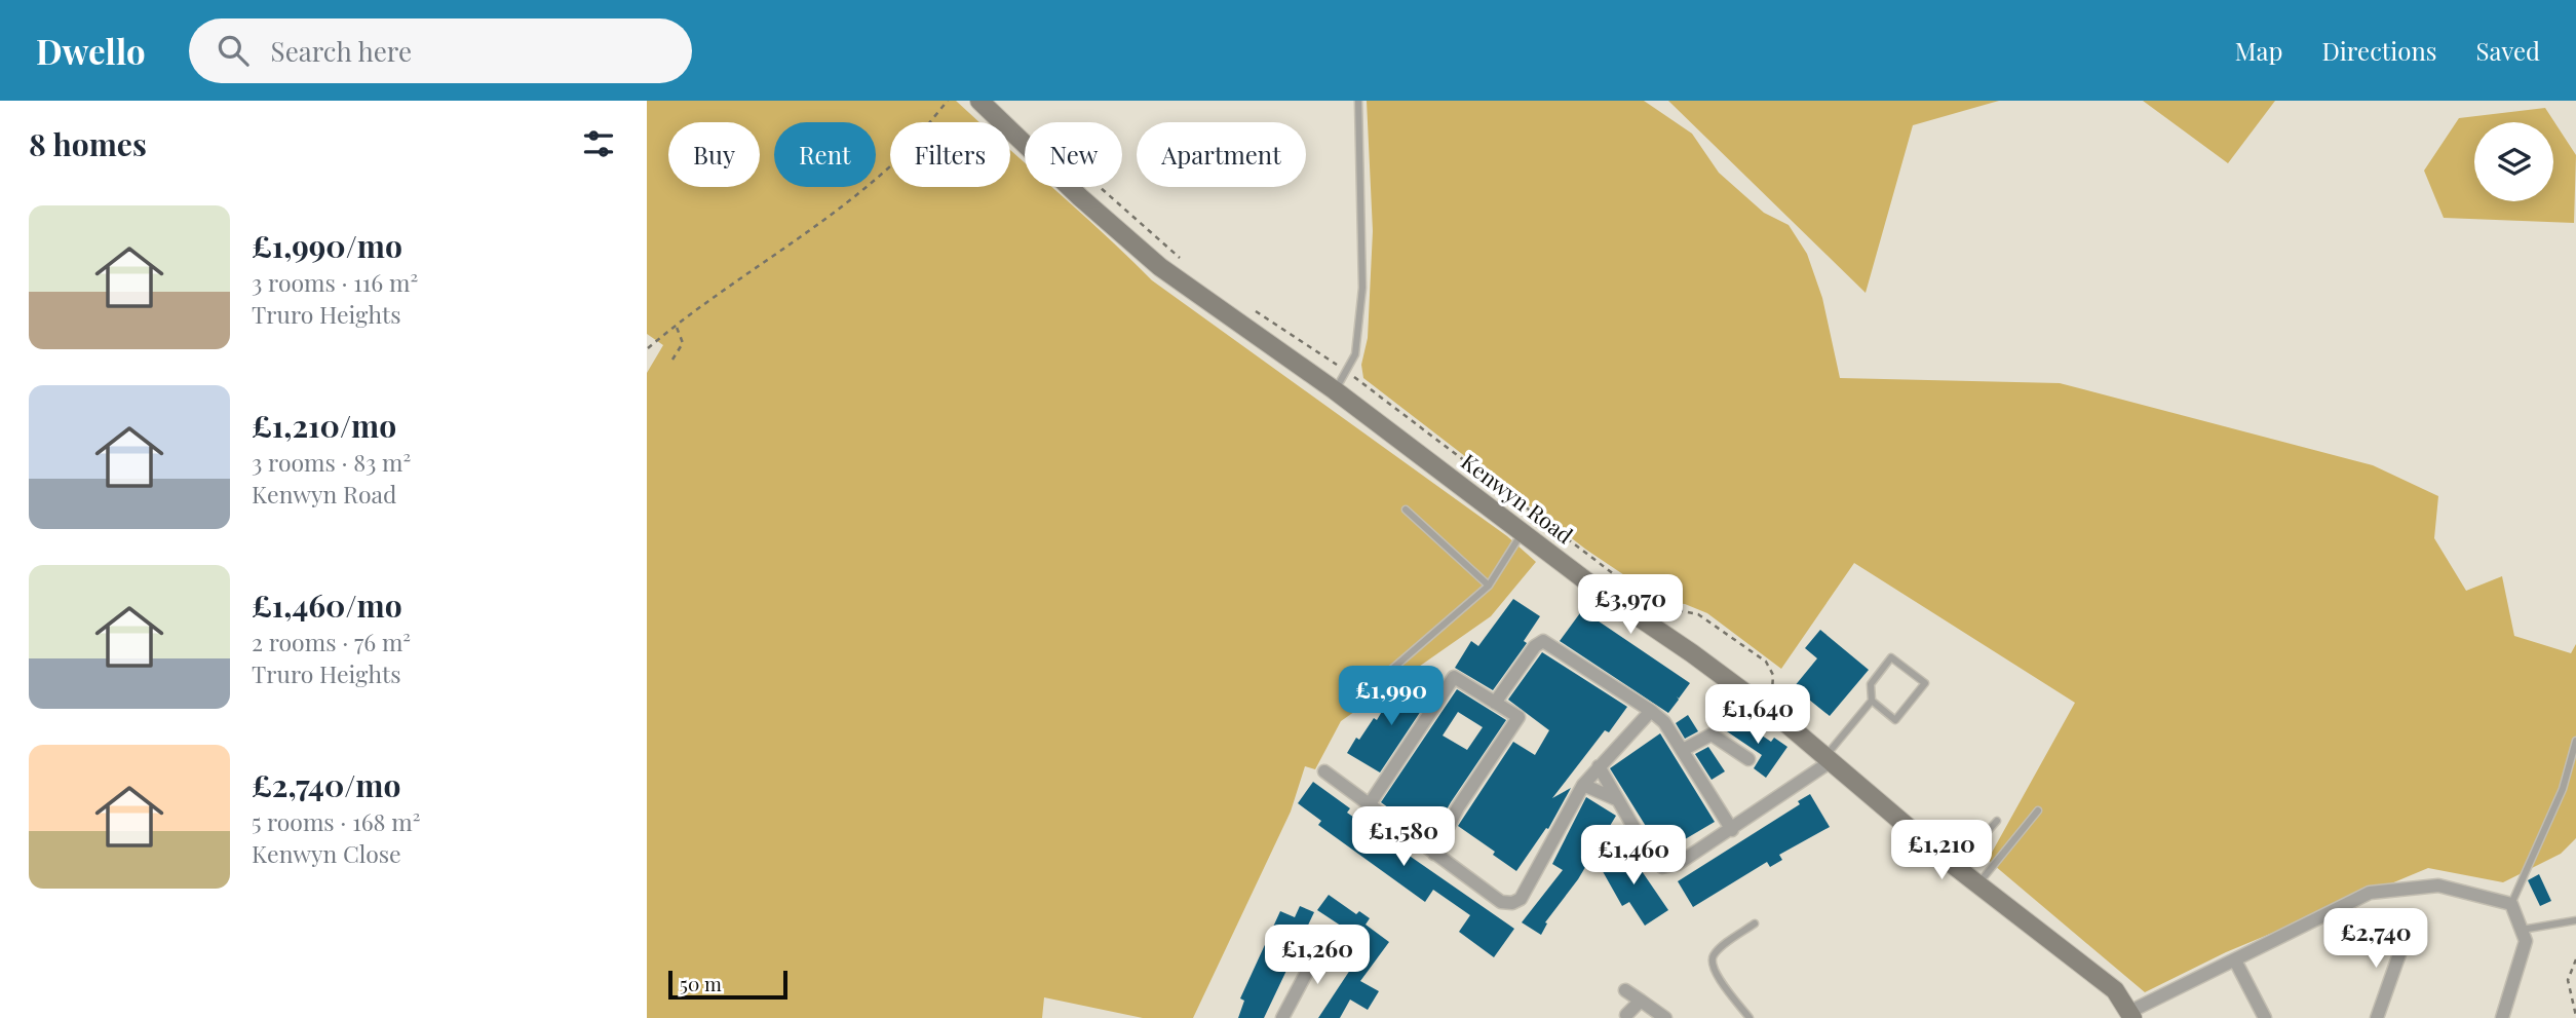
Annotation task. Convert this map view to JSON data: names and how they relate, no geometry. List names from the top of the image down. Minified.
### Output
{"streets":{"main road":["Kenwyn Road"]},"scale_bar":"50 m","page":{"header":"Dwello","search":"Search here","nav":["Map","Directions","Saved"],"heading":"8 homes","chip":["Buy","Rent","Filters","New","Apartment"],"list":[{"name":"£1,990/mo","note":"3 rooms · 116 m² · Truro Heights"},{"name":"£1,210/mo","note":"3 rooms · 83 m² · Kenwyn Road"},{"name":"£1,460/mo","note":"2 rooms · 76 m² · Truro Heights"},{"name":"£2,740/mo","note":"5 rooms · 168 m² · Kenwyn Close"}],"price":["£3,970","£1,990","£1,640","£1,580","£1,210","£1,460","£2,740","£1,260"],"scale":"50 m"}}
